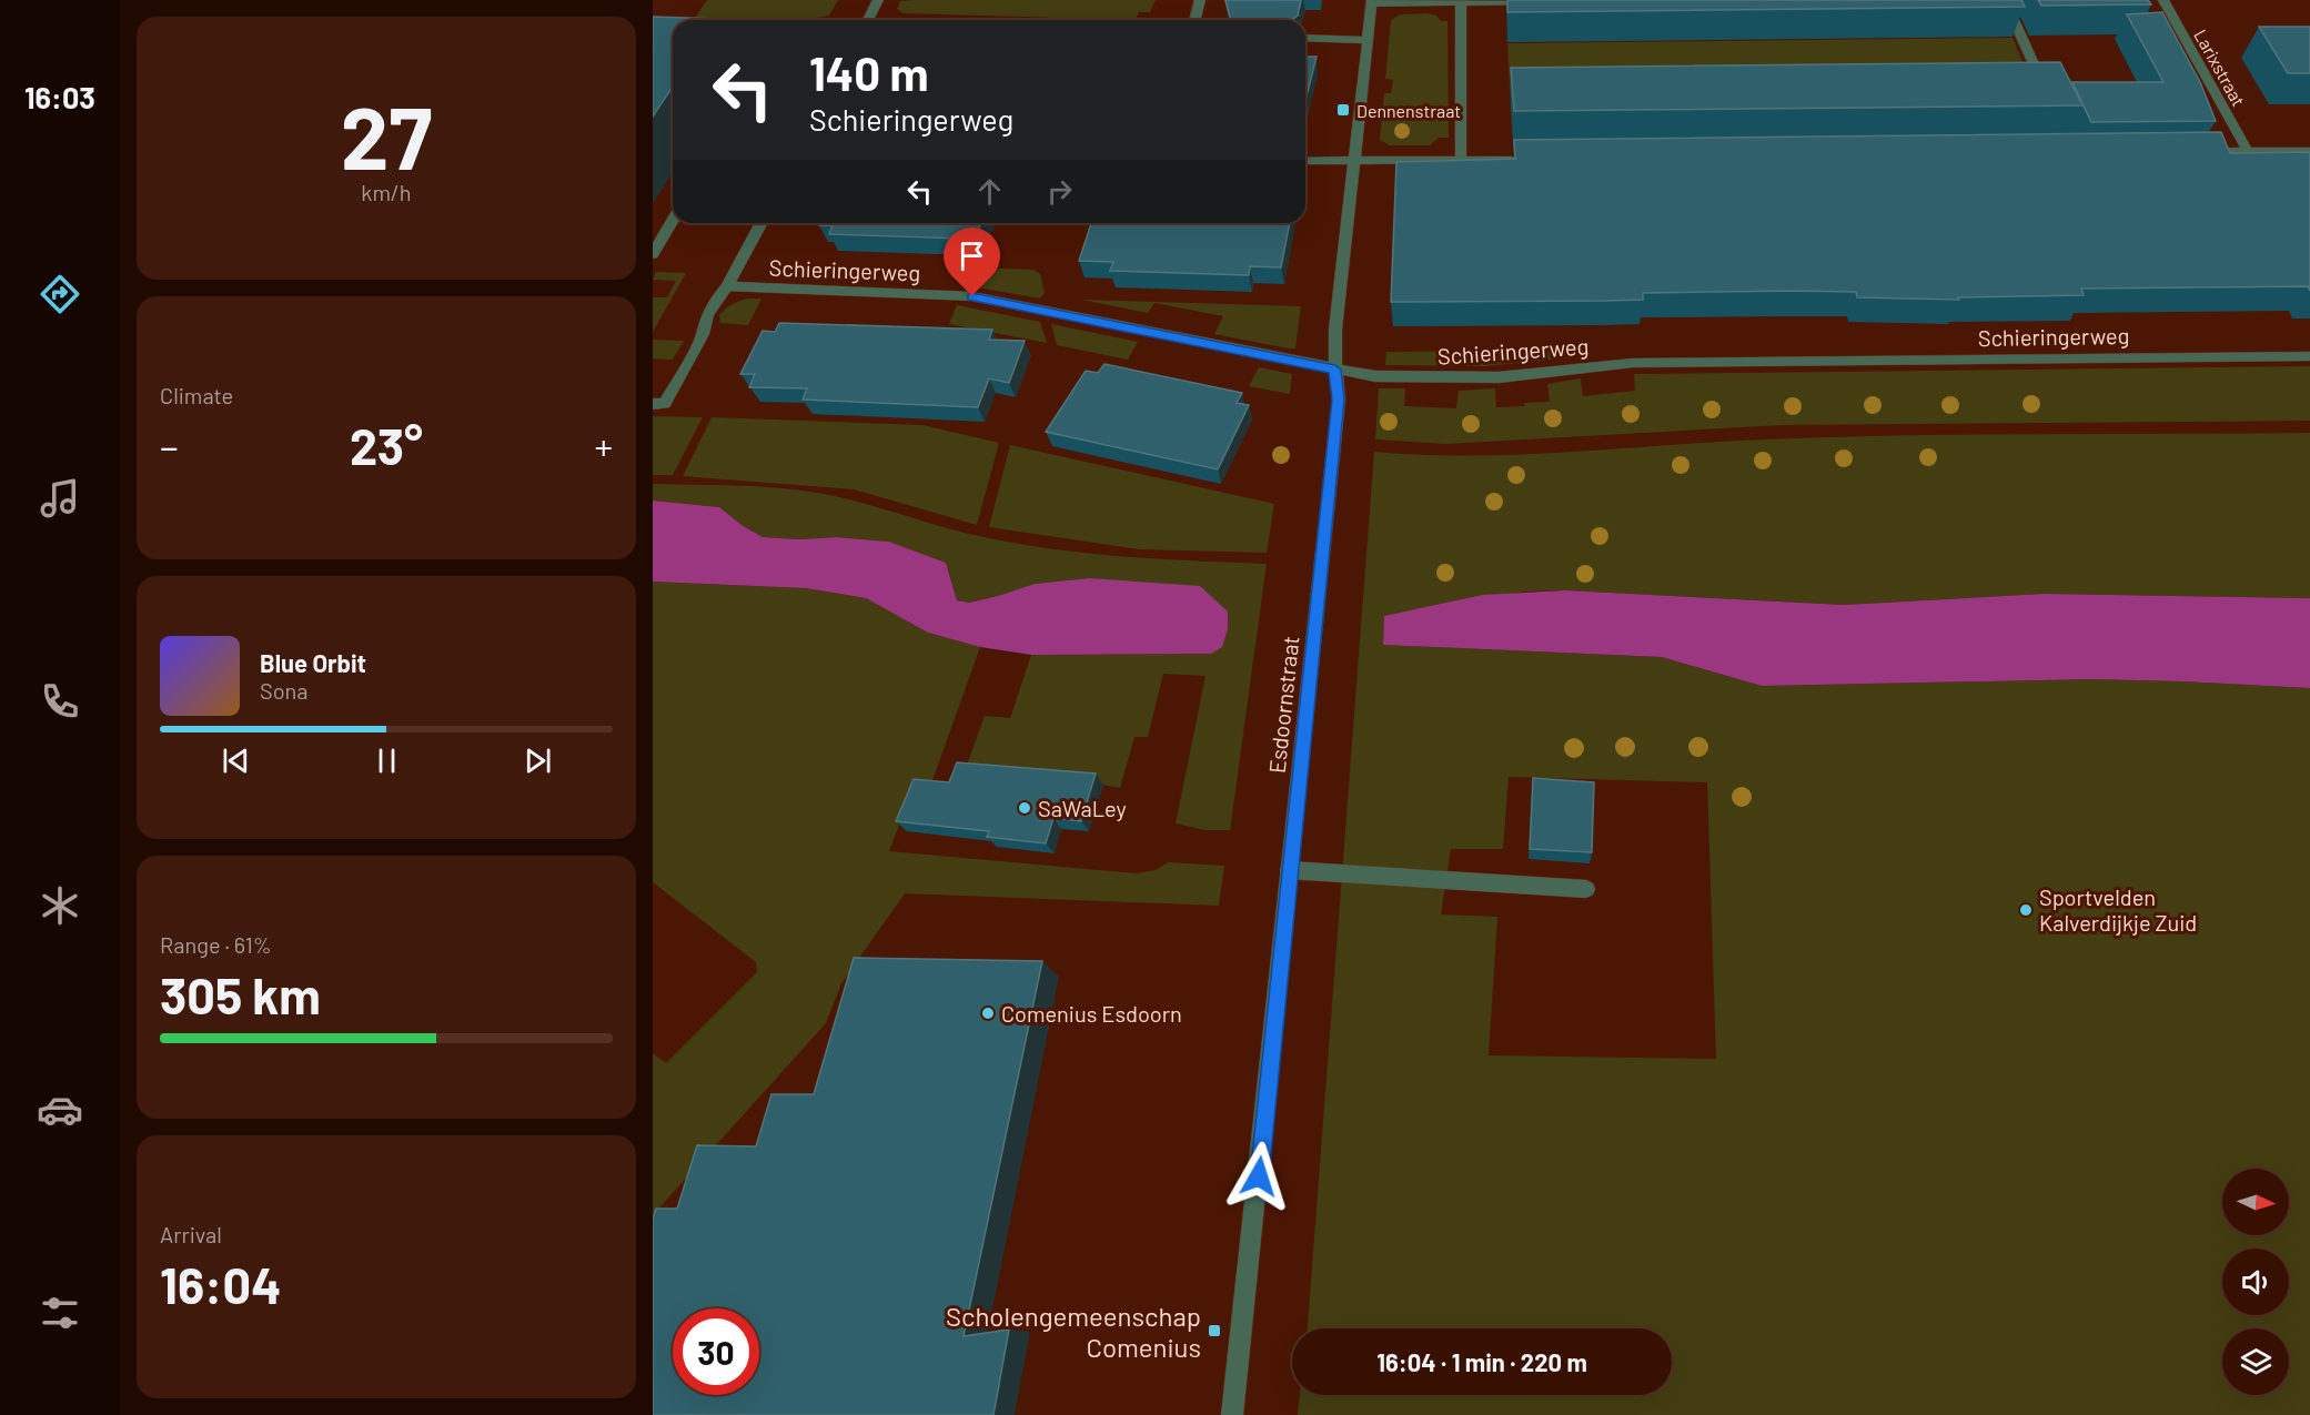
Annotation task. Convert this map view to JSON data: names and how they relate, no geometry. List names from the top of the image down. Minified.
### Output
{"streets":{"street":["Larixstraat","Schieringerweg","Esdoornstraat"]},"crossings":[["Schieringerweg","Esdoornstraat"]],"places":{"transit":["Dennenstraat","Scholengemeenschap Comenius"],"other":["SaWaLey","Sportvelden Kalverdijkje Zuid","Comenius Esdoorn"]},"north":"right","page":{"tabs":"16:03","tile":[["27","km/h"],"Climate",["Range · 61%","305 km"],["Arrival","16:04"]],"turn":["140 m","Schieringerweg"],"heat":["−","23°","+"],"song":["Blue Orbit","Sona"],"limit":"30","trip":"16:04 · 1 min · 220 m"}}
